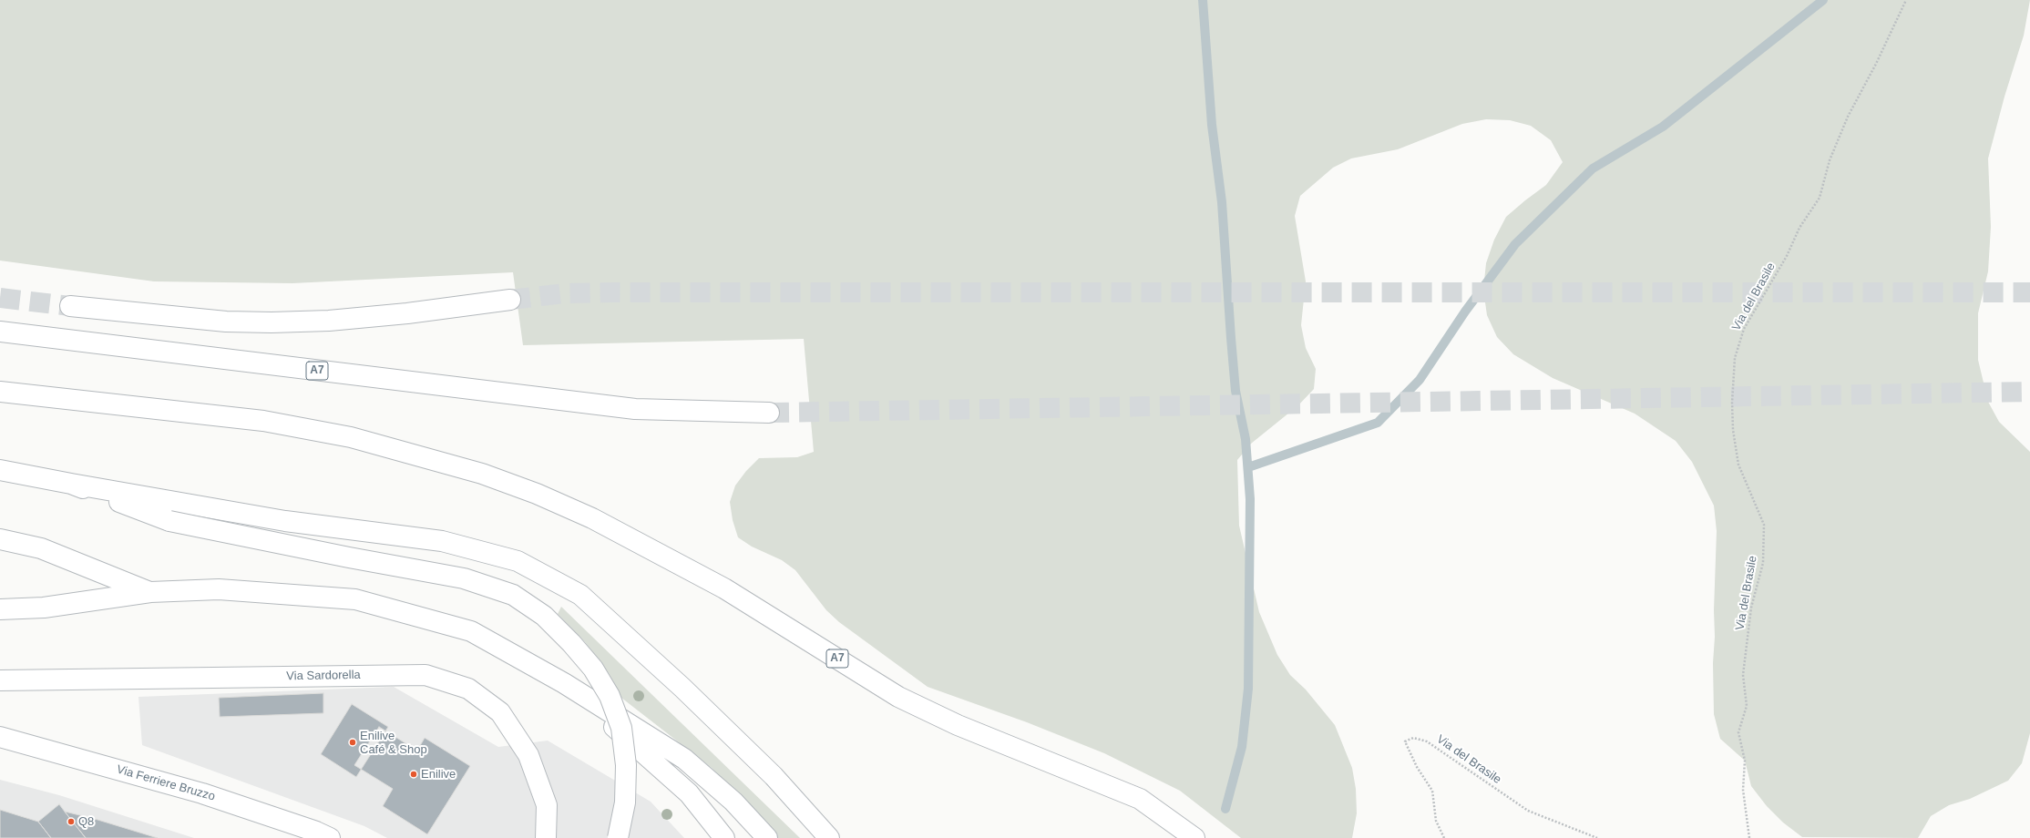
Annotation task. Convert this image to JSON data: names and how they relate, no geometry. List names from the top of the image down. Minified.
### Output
{"streets":{"main road":["A7","Via Sardorella","Via Ferriere Bruzzo"],"path":["Via del Brasile"]},"places":["Enilive Café & Shop","Enilive","Q8"]}
